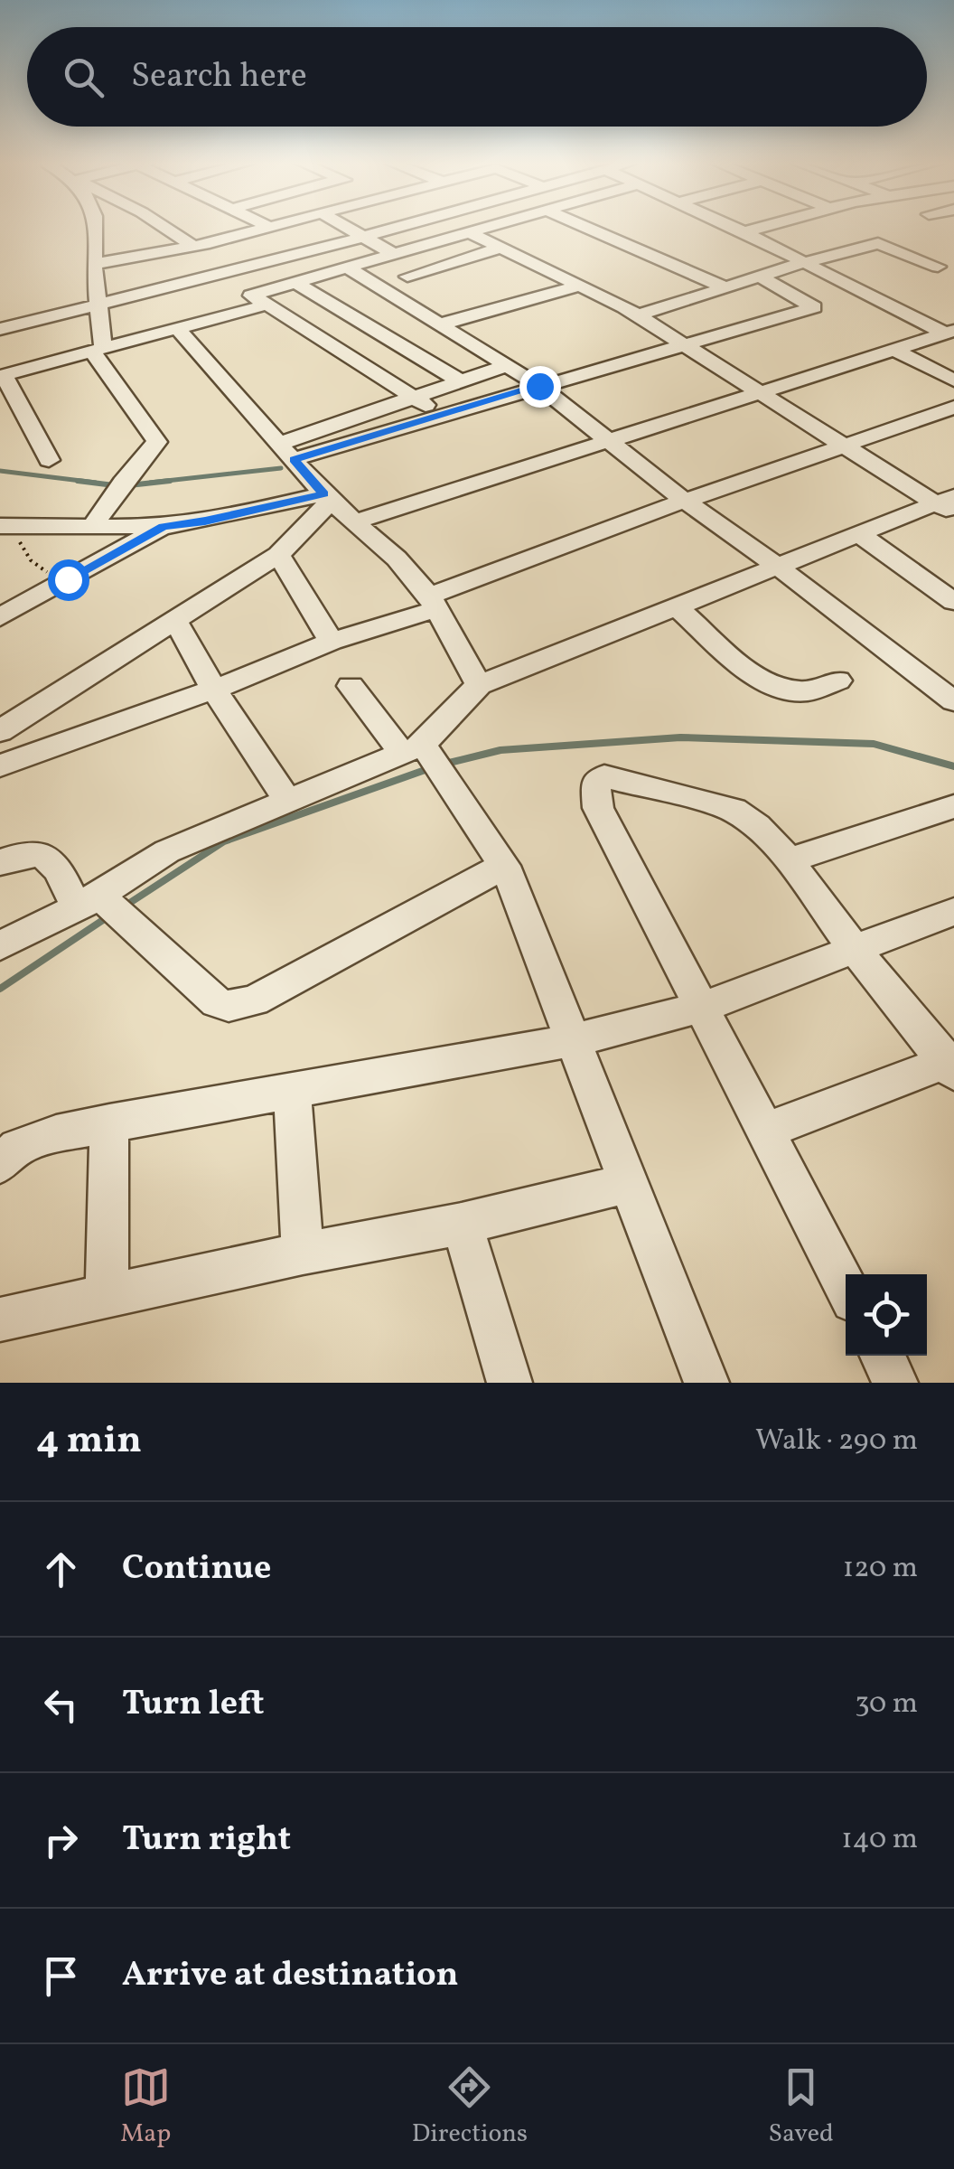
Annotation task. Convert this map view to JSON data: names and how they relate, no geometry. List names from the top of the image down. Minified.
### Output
{"page":{"search":"Search here","heading":["4 min","Walk · 290 m"],"list":[["Continue","120 m"],["Turn left","30 m"],["Turn right","140 m"],"Arrive at destination"],"nav":["Map","Directions","Saved"]}}
